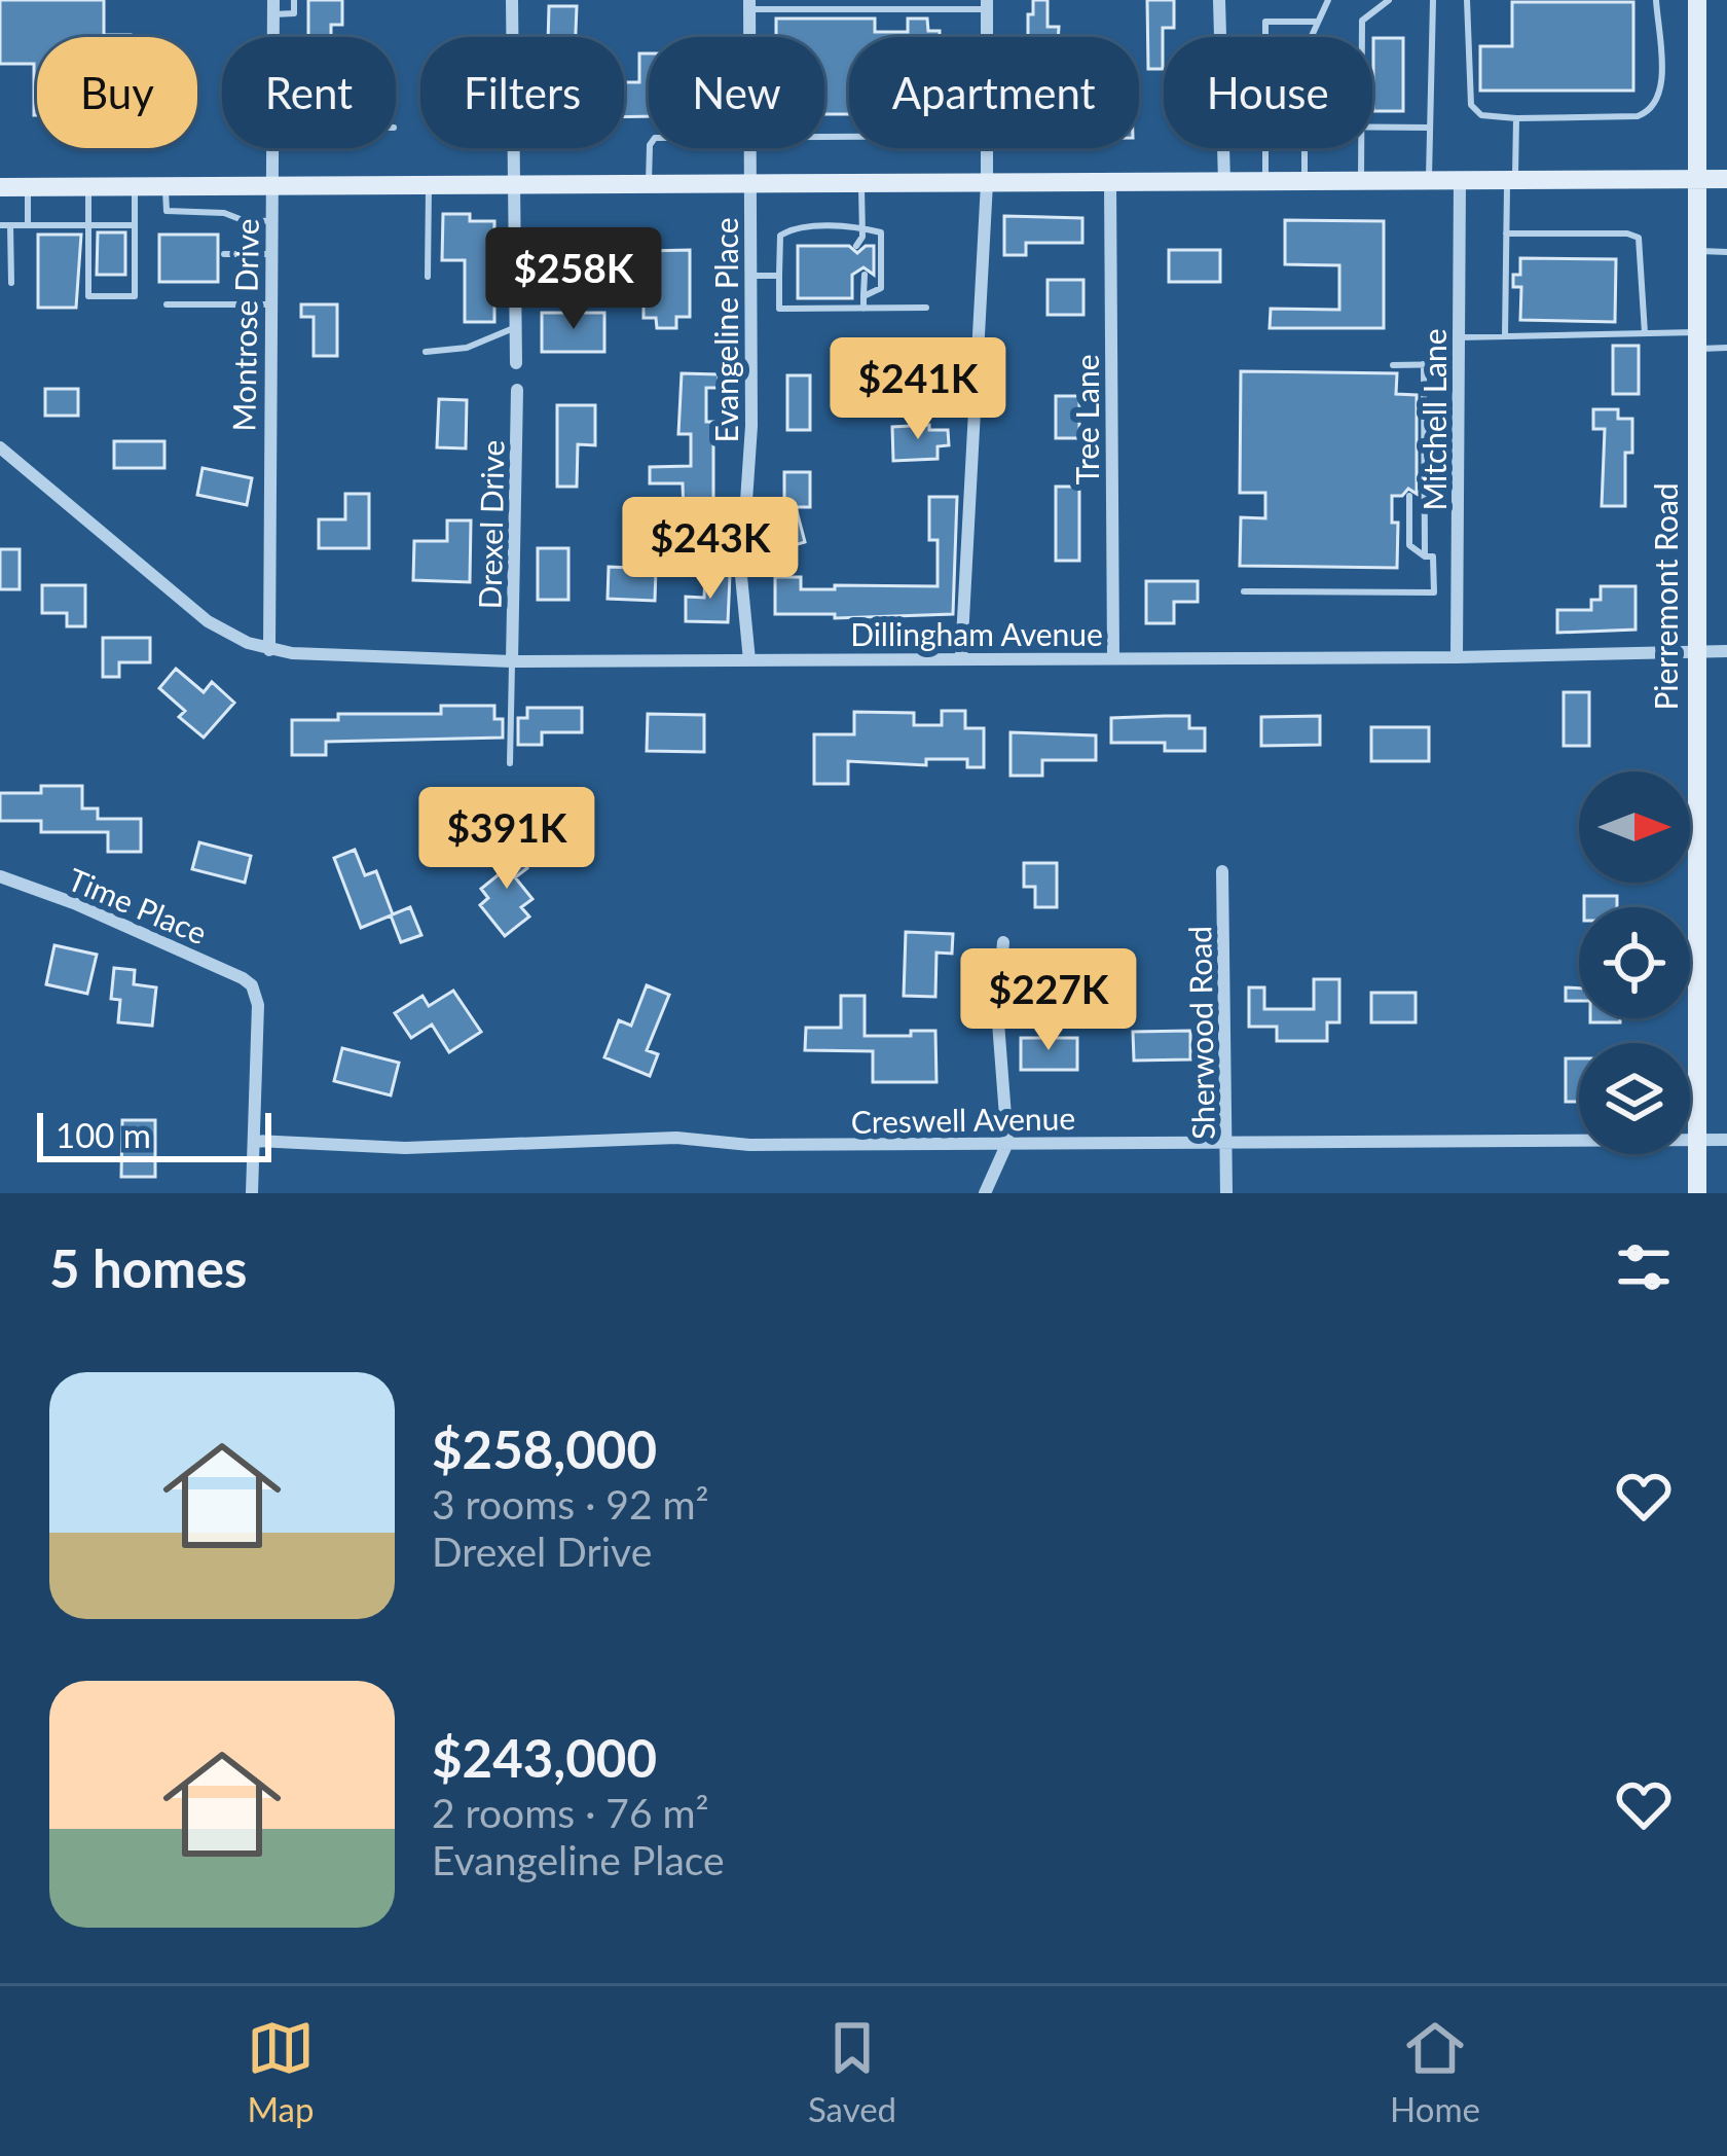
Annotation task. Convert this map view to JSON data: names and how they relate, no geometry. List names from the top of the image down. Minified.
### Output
{"streets":{"main road":["Pierremont Road"],"street":["Montrose Drive","Evangeline Place","Tree Lane","Mitchell Lane","Drexel Drive","Dillingham Avenue","Time Place","Sherwood Road","Creswell Avenue"]},"crossings":[["Montrose Drive","Dillingham Avenue"],["Evangeline Place","Dillingham Avenue"],["Tree Lane","Dillingham Avenue"],["Mitchell Lane","Dillingham Avenue"],["Drexel Drive","Dillingham Avenue"],["Pierremont Road","Dillingham Avenue"],["Pierremont Road","Creswell Avenue"],["Time Place","Creswell Avenue"],["Sherwood Road","Creswell Avenue"]],"scale_bar":"100 m","north":"right","page":{"chip":["Buy","Rent","Filters","New","Apartment","House"],"price":["$258K","$241K","$243K","$391K","$227K"],"scale":"100 m","heading":"5 homes","list":[{"name":"$258,000","note":"3 rooms · 92 m² · Drexel Drive"},{"name":"$243,000","note":"2 rooms · 76 m² · Evangeline Place"}],"tabs":["Map","Saved","Home"]}}
